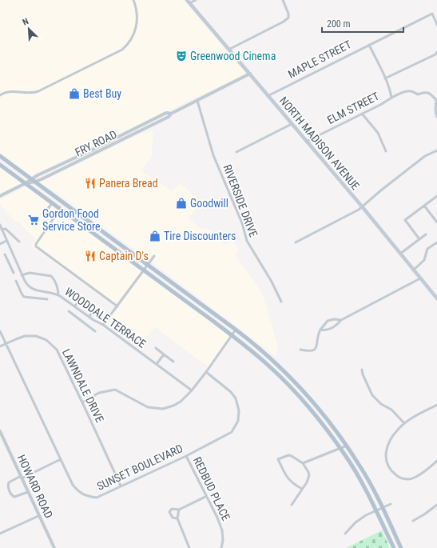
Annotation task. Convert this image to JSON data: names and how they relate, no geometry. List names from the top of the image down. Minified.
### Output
{"streets":{"main road":["NORTH MADISON AVENUE"],"street":["MAPLE STREET","ELM STREET","FRY ROAD","RIVERSIDE DRIVE","WOODDALE TERRACE","LAWNDALE DRIVE","SUNSET BOULEVARD","HOWARD ROAD","REDBUD PLACE"]},"crossings":[["MAPLE STREET","NORTH MADISON AVENUE"],["ELM STREET","NORTH MADISON AVENUE"],["FRY ROAD","NORTH MADISON AVENUE"],["FRY ROAD","RIVERSIDE DRIVE"],["LAWNDALE DRIVE","SUNSET BOULEVARD"],["SUNSET BOULEVARD","REDBUD PLACE"]],"places":{"theatre":["Greenwood Cinema"],"shop":["Best Buy","Goodwill","Tire Discounters"],"restaurant":["Panera Bread","Captain D's"],"supermarket":["Gordon Food Service Store"]},"scale_bar":"200 m","north":"top left"}
